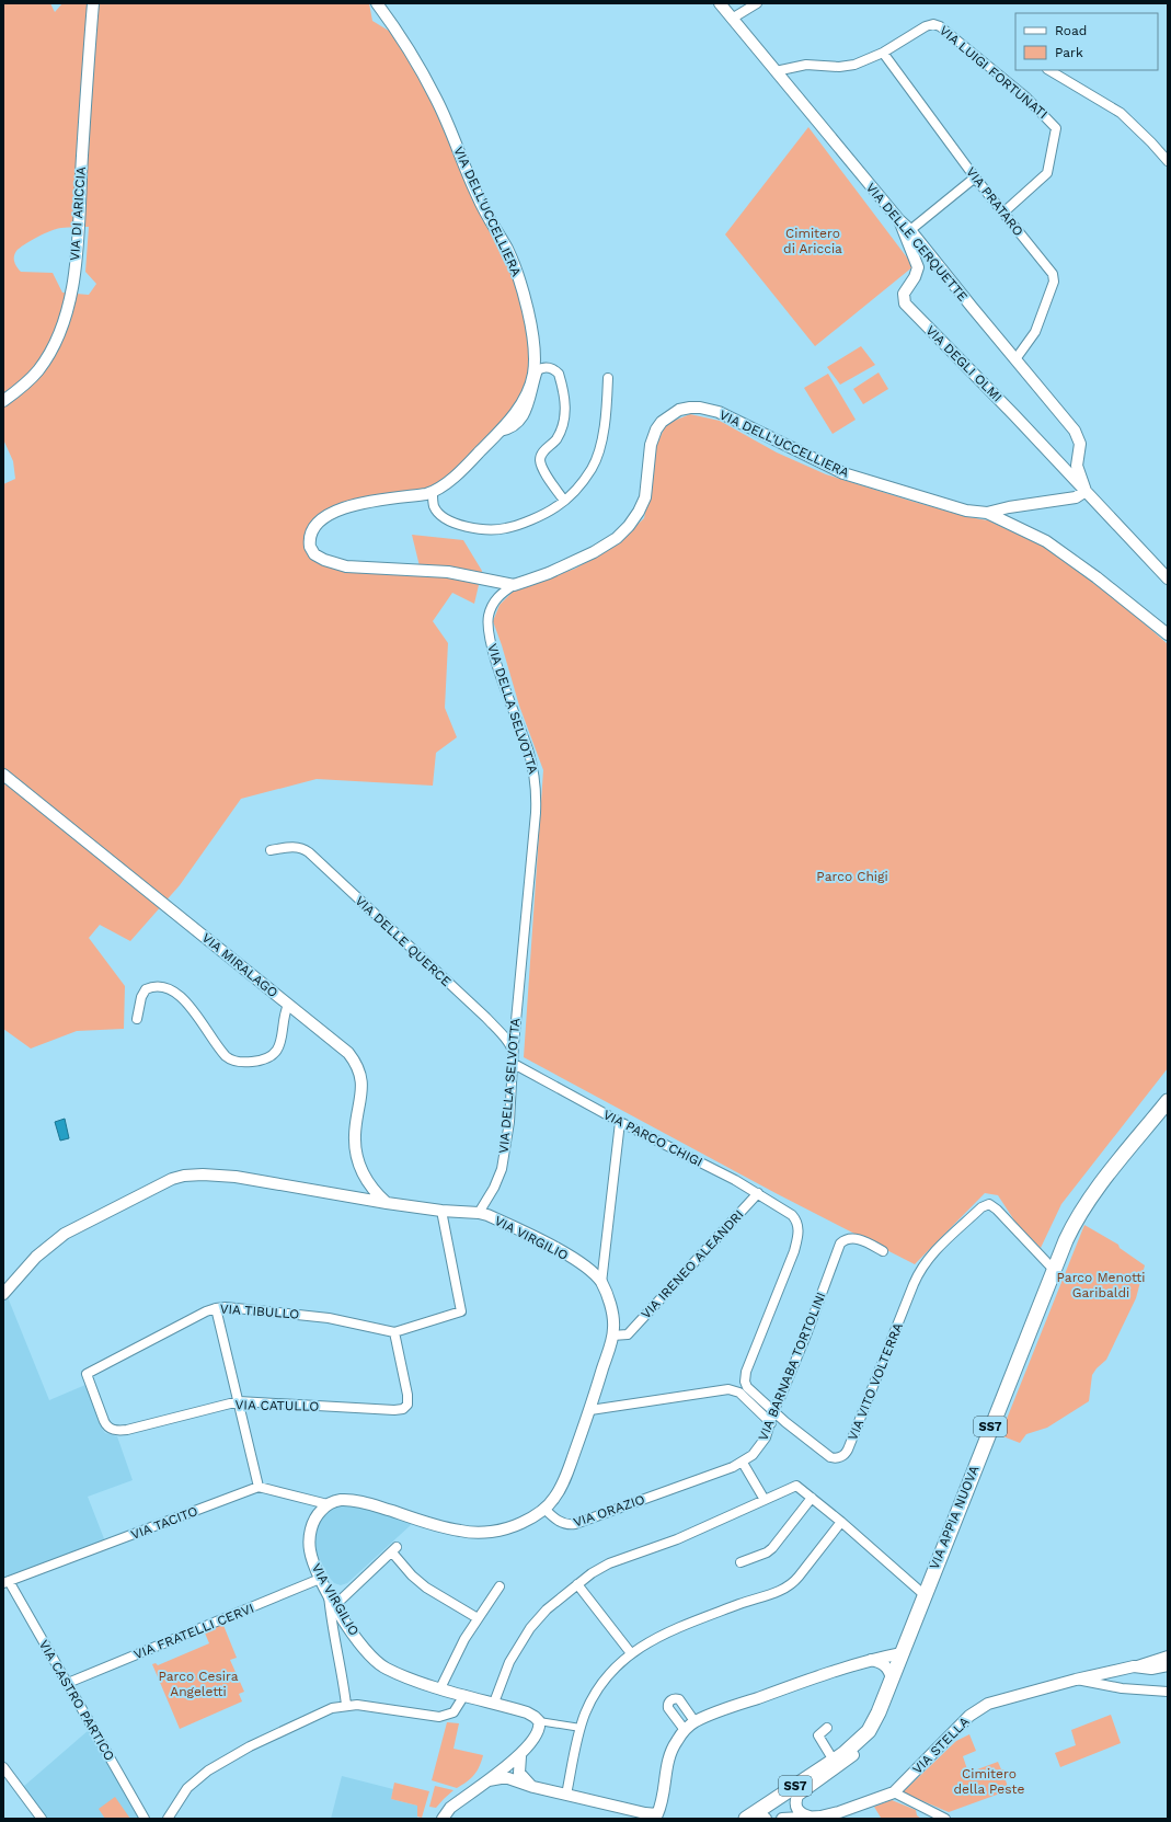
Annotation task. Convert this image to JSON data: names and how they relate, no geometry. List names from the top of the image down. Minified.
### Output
{"streets":{"main road":["SS7","VIA APPIA NUOVA"],"street":["VIA LUIGI FORTUNATI","VIA PRATARO","VIA DELL'UCCELLIERA","VIA DI ARICCIA","VIA DELLE CERQUETTE","VIA DEGLI OLMI","VIA DELLA SELVOTTA","VIA DELLE QUERCE","VIA MIRALAGO","VIA PARCO CHIGI","VIA VIRGILIO","VIA IRENEO ALEANDRI","VIA TIBULLO","VIA BARNABA TORTOLINI","VIA VITO VOLTERRA","VIA CATULLO","VIA ORAZIO","VIA TACITO","VIA FRATELLI CERVI","VIA CASTRO PARTICO","VIA STELLA"]},"crossings":[["VIA LUIGI FORTUNATI","VIA PRATARO"],["VIA PRATARO","VIA DELLE CERQUETTE"],["VIA DELL'UCCELLIERA","VIA DELLA SELVOTTA"],["VIA DELLE CERQUETTE","VIA DEGLI OLMI"],["VIA DELLA SELVOTTA","VIA DELLE QUERCE"],["VIA DELLA SELVOTTA","VIA PARCO CHIGI"],["VIA DELLA SELVOTTA","VIA VIRGILIO"],["VIA DELLE QUERCE","VIA PARCO CHIGI"],["VIA PARCO CHIGI","VIA IRENEO ALEANDRI"],["VIA PARCO CHIGI","VIA VITO VOLTERRA"],["VIA VIRGILIO","VIA IRENEO ALEANDRI"],["VIA VIRGILIO","VIA ORAZIO"],["VIA VIRGILIO","VIA FRATELLI CERVI"],["VIA TIBULLO","VIA CATULLO"],["VIA BARNABA TORTOLINI","VIA VITO VOLTERRA"],["VIA BARNABA TORTOLINI","VIA ORAZIO"],["VIA VITO VOLTERRA","VIA APPIA NUOVA"],["VIA TACITO","VIA CASTRO PARTICO"],["VIA FRATELLI CERVI","VIA CASTRO PARTICO"]],"parks":["Cimitero di Ariccia","Parco Chigi","Parco Menotti Garibaldi","Parco Cesira Angeletti","Cimitero della Peste"],"legend":["Road","Park"]}
